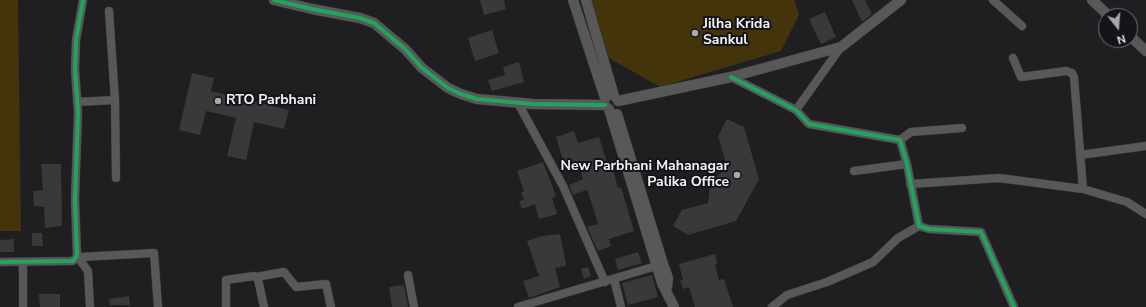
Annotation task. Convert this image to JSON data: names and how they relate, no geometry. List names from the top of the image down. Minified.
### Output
{"places":["Jilha Krida Sankul","RTO Parbhani","New Parbhani Mahanagar Palika Office"],"north":"bottom"}
